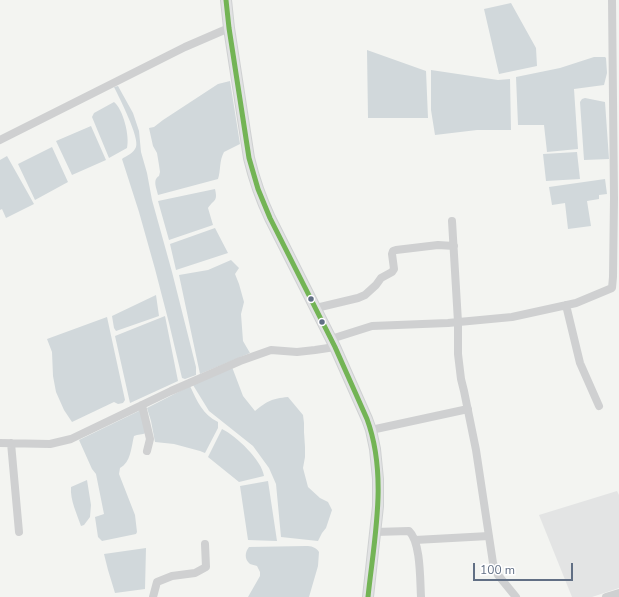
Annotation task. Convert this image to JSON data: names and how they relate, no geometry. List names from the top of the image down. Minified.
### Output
{"scale_bar":"100 m"}
